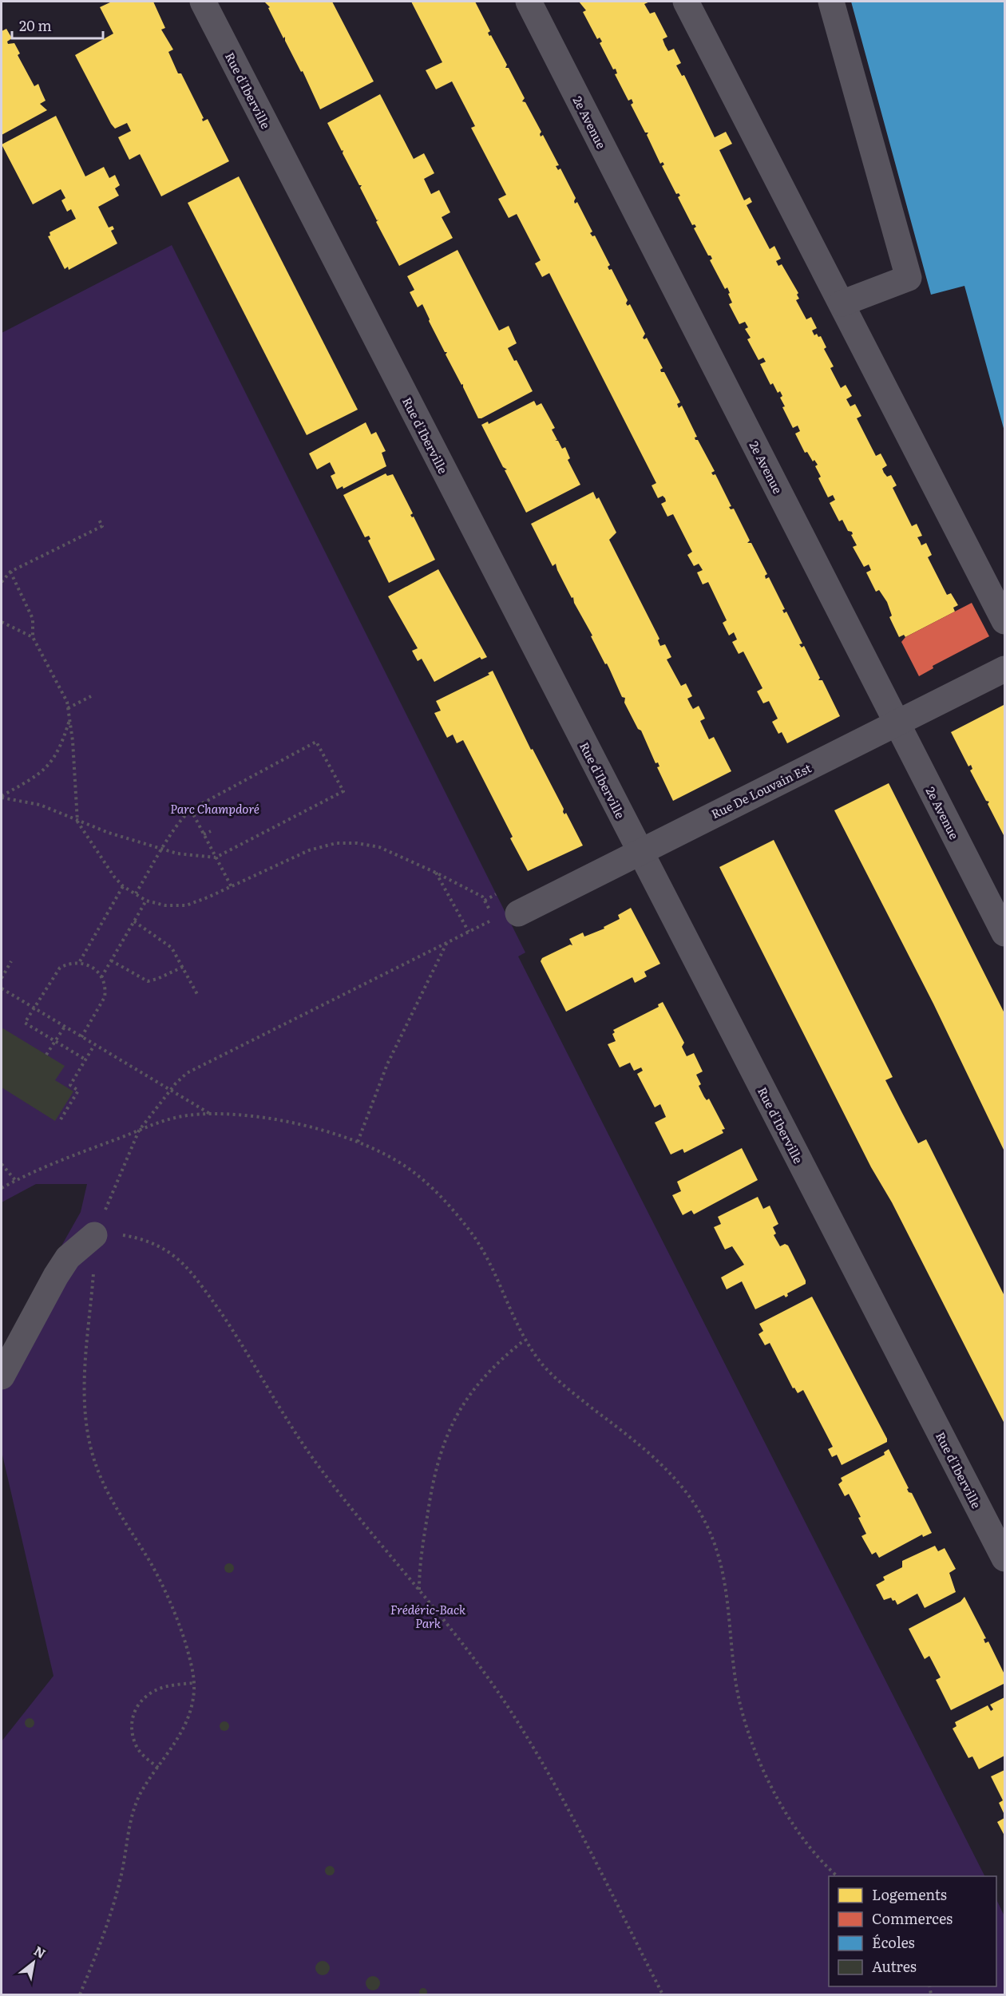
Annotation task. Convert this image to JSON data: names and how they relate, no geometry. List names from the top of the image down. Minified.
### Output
{"streets":{"street":["Rue d'Iberville","2e Avenue","Rue De Louvain Est"]},"crossings":[["Rue d'Iberville","Rue De Louvain Est"],["2e Avenue","Rue De Louvain Est"]],"parks":["Parc Champdoré","Frédéric-Back Park"],"legend":["Logements","Commerces","Écoles","Autres"],"scale_bar":"20 m","north":"top right"}
